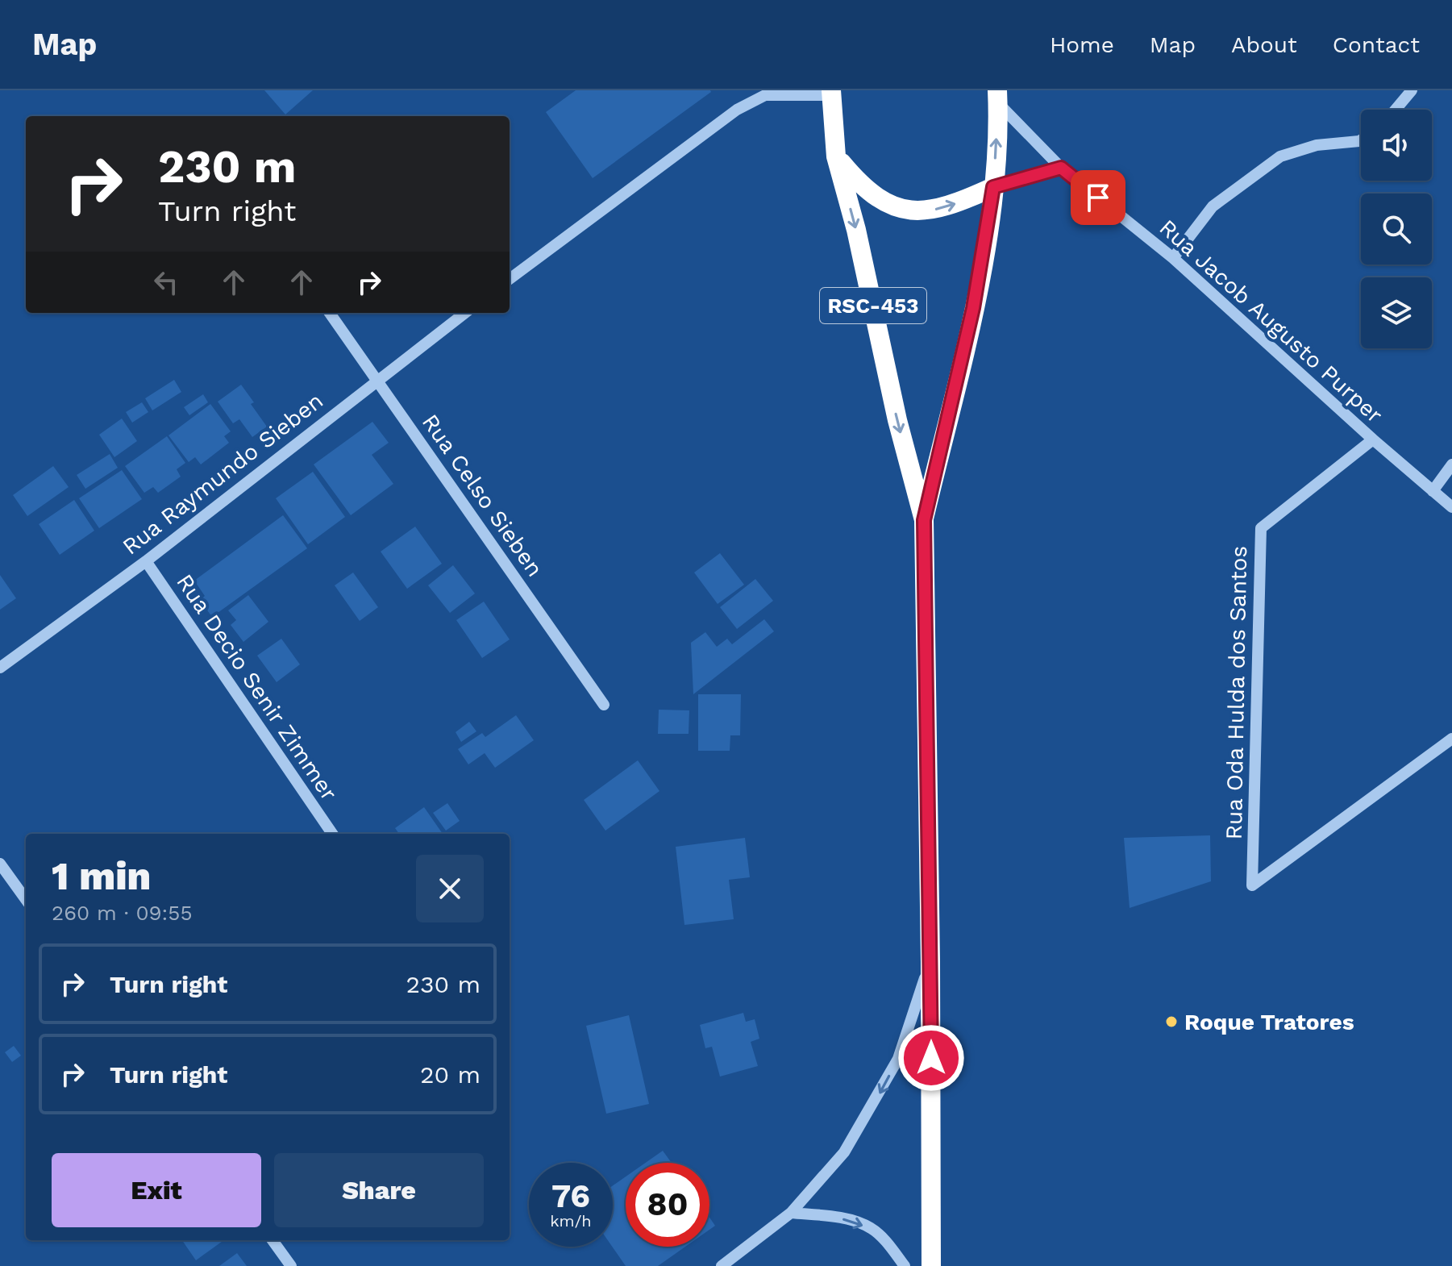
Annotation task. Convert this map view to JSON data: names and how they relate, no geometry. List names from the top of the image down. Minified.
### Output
{"streets":{"highway":["RSC-453"],"street":["Rua Jacob Augusto Purper","Rua Raymundo Sieben","Rua Celso Sieben","Rua Decio Senir Zimmer","Rua Oda Hulda dos Santos"]},"crossings":[["RSC-453","Rua Jacob Augusto Purper"],["Rua Jacob Augusto Purper","Rua Oda Hulda dos Santos"],["Rua Raymundo Sieben","Rua Celso Sieben"],["Rua Raymundo Sieben","Rua Decio Senir Zimmer"]],"places":["Roque Tratores"],"page":{"header":"Map","nav":["Home","Map","About","Contact"],"turn":["230 m","Turn right"],"heading":["1 min","260 m · 09:55"],"list":[{"name":"Turn right","value":"230 m"},{"name":"Turn right","value":"20 m"}],"buttons":["Exit","Share"],"speed":"76 km/h","limit":"80"}}
